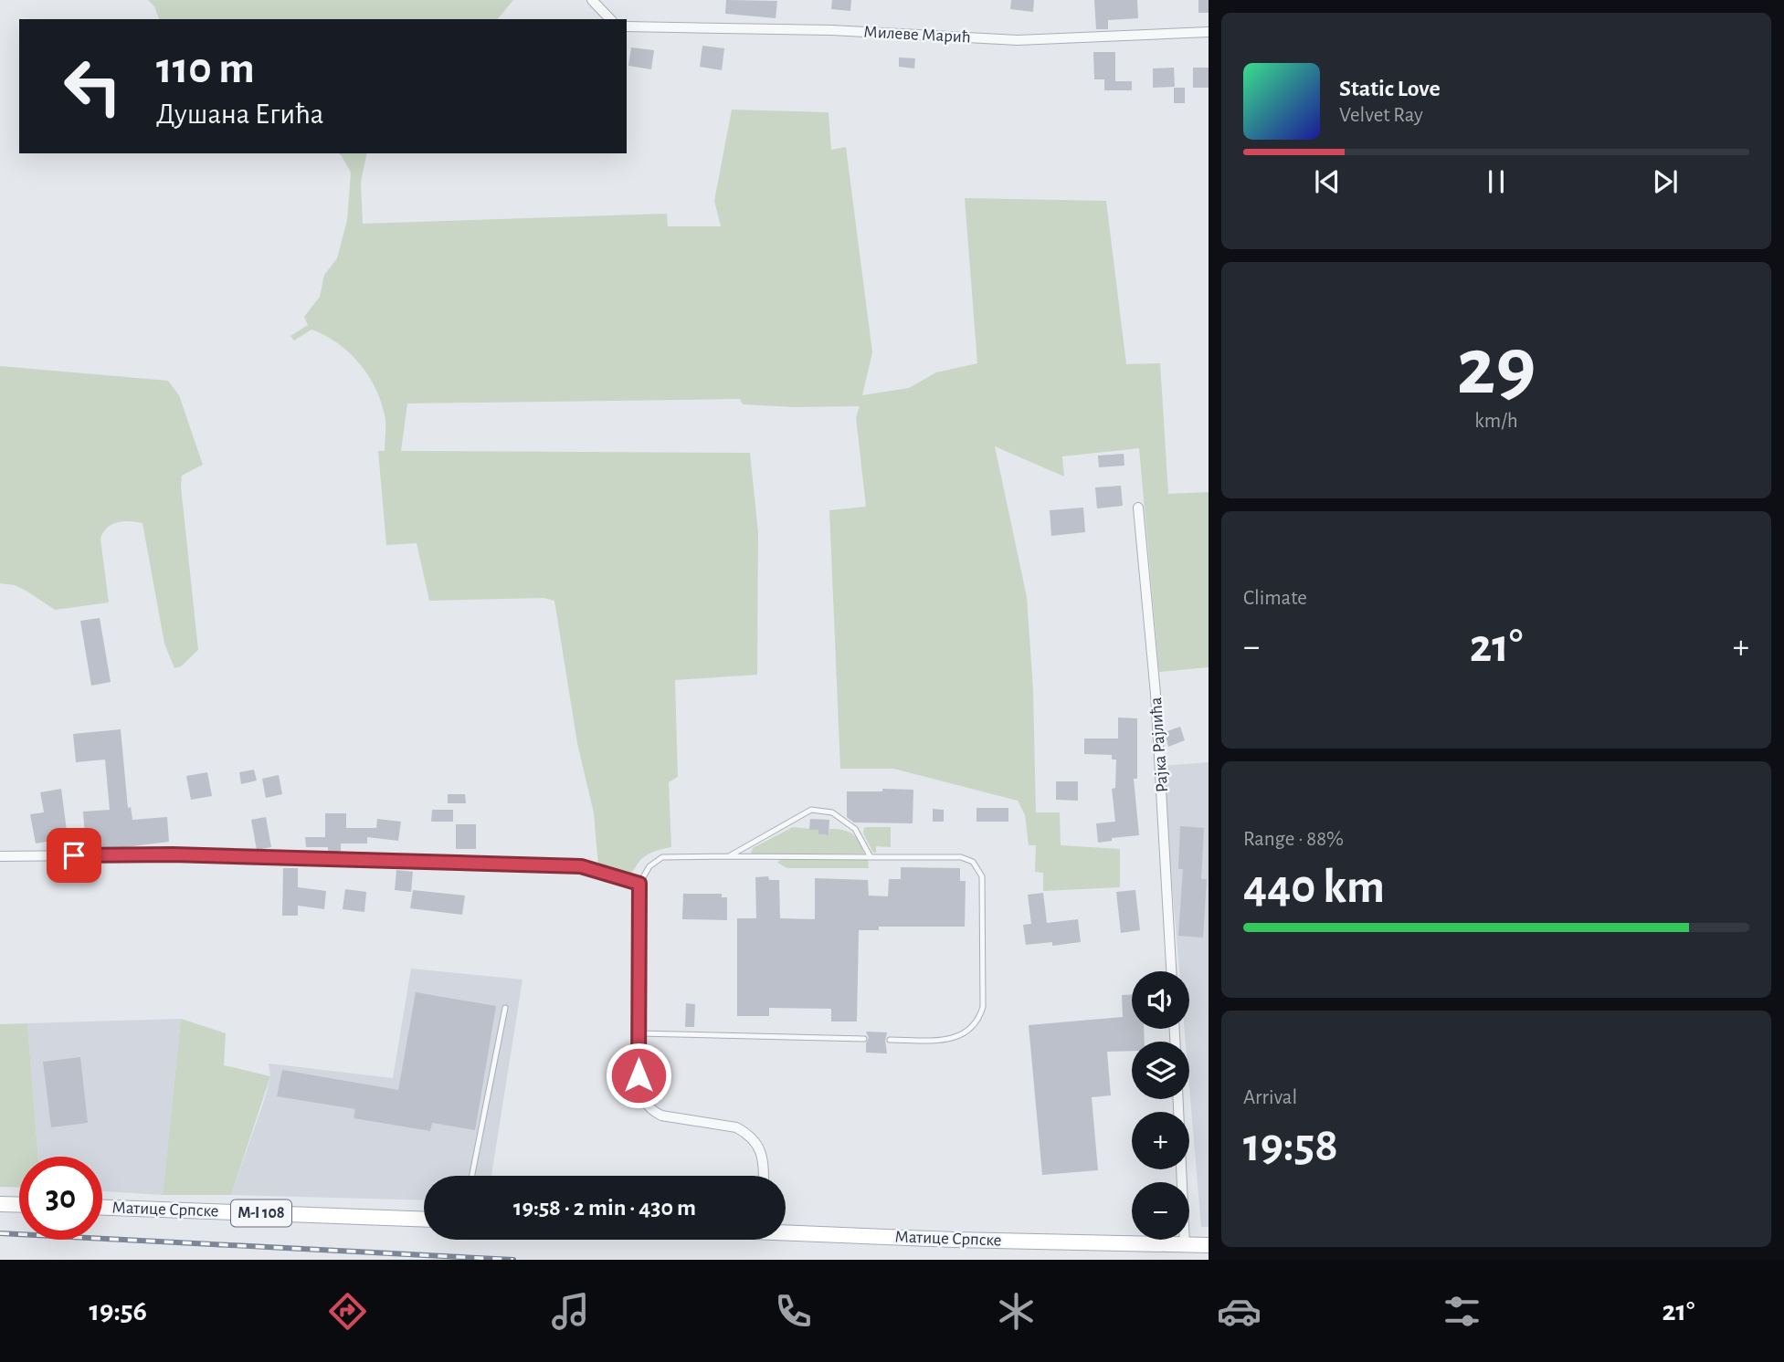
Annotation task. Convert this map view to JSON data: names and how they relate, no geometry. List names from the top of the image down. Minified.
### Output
{"streets":{"main road":["Матице Српске","M-I 108"],"street":["Милеве Мaрић","Рајка Рајлића"]},"page":{"turn":["110 m","Душана Егића"],"song":["Static Love","Velvet Ray"],"tile":[["29","km/h"],"Climate",["Range · 88%","440 km"],["Arrival","19:58"]],"heat":["−","21°","+"],"map_buttons":["+","−"],"limit":"30","trip":"19:58 · 2 min · 430 m","tabs":["19:56","21°"]}}
